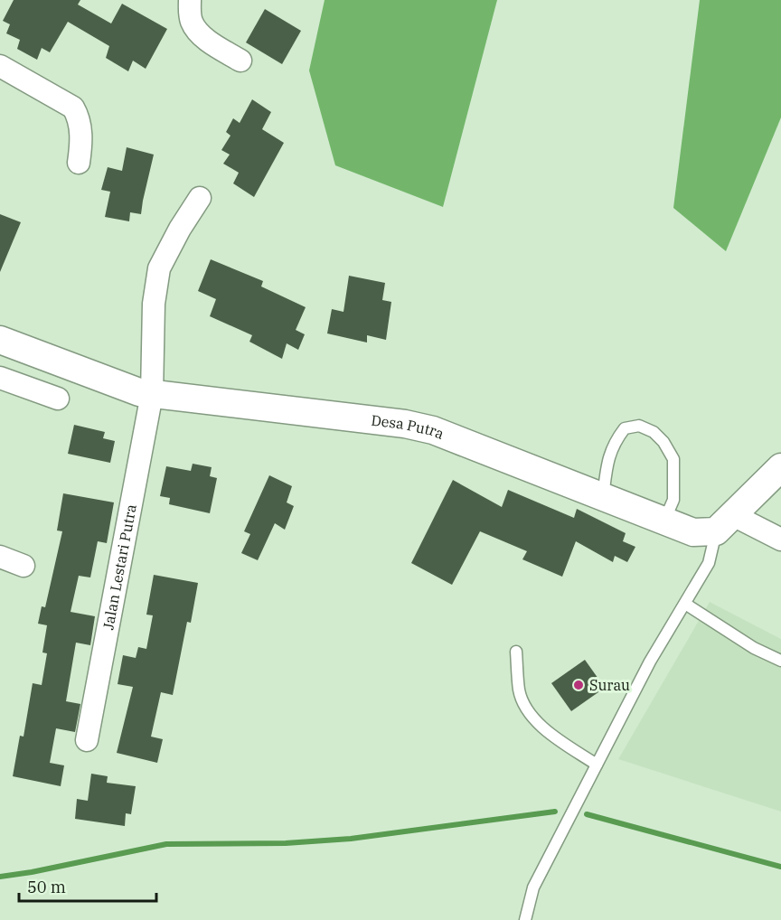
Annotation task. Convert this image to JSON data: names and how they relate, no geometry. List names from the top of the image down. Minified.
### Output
{"streets":{"street":["Desa Putra","Jalan Lestari Putra"]},"crossings":[["Desa Putra","Jalan Lestari Putra"]],"places":["Surau"],"scale_bar":"50 m"}
